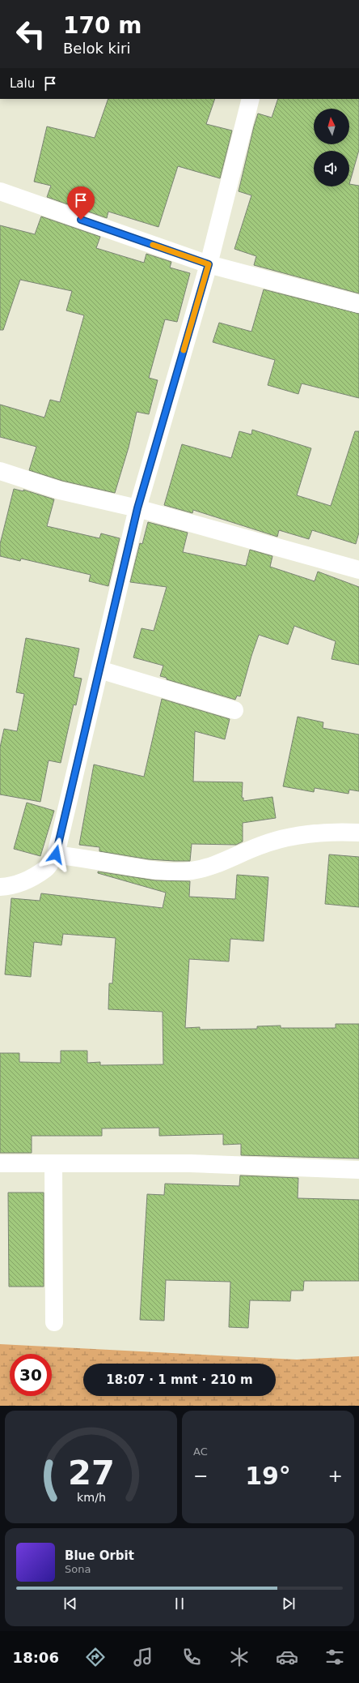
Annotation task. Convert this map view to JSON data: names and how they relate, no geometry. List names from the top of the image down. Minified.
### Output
{"north":"top","page":{"turn":["170 m","Belok kiri"],"then":"Lalu","limit":"30","trip":"18:07 · 1 mnt · 210 m","tile":"AC","heat":["−","19°","+"],"song":["Blue Orbit","Sona"],"tabs":"18:06","gauge":["27","km/h"]}}
